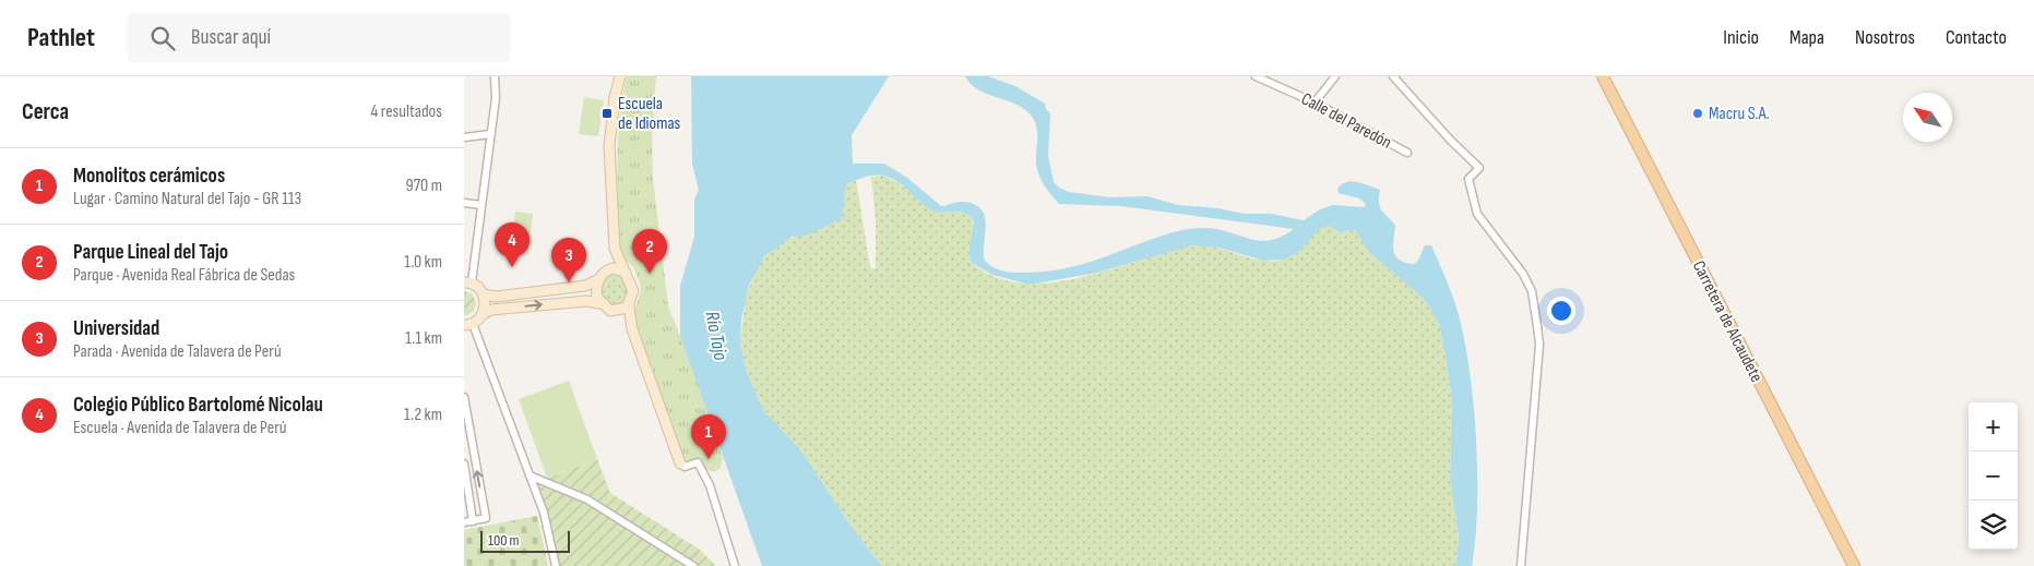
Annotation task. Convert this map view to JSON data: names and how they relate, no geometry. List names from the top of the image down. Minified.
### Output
{"streets":{"main road":["Carretera de Alcaudete"],"street":["Calle del Paredón"]},"water":["Río Tajo"],"places":{"transit":["Escuela de Idiomas"],"other":["Macru S.A."]},"scale_bar":"100 m","north":"top left","page":{"header":"Pathlet","search":"Buscar aquí","nav":["Inicio","Mapa","Nosotros","Contacto"],"heading":["Cerca","4 resultados"],"list":[{"mark":"1","name":"Monolitos cerámicos","note":"Lugar · Camino Natural del Tajo - GR 113","value":"970 m"},{"mark":"2","name":"Parque Lineal del Tajo","note":"Parque · Avenida Real Fábrica de Sedas","value":"1.0 km"},{"mark":"3","name":"Universidad","note":"Parada · Avenida de Talavera de Perú","value":"1.1 km"},{"mark":"4","name":"Colegio Público Bartolomé Nicolau","note":"Escuela · Avenida de Talavera de Perú","value":"1.2 km"}],"pins":["4","2","3","1"],"map_buttons":["+","−"],"scale":"100 m"}}
